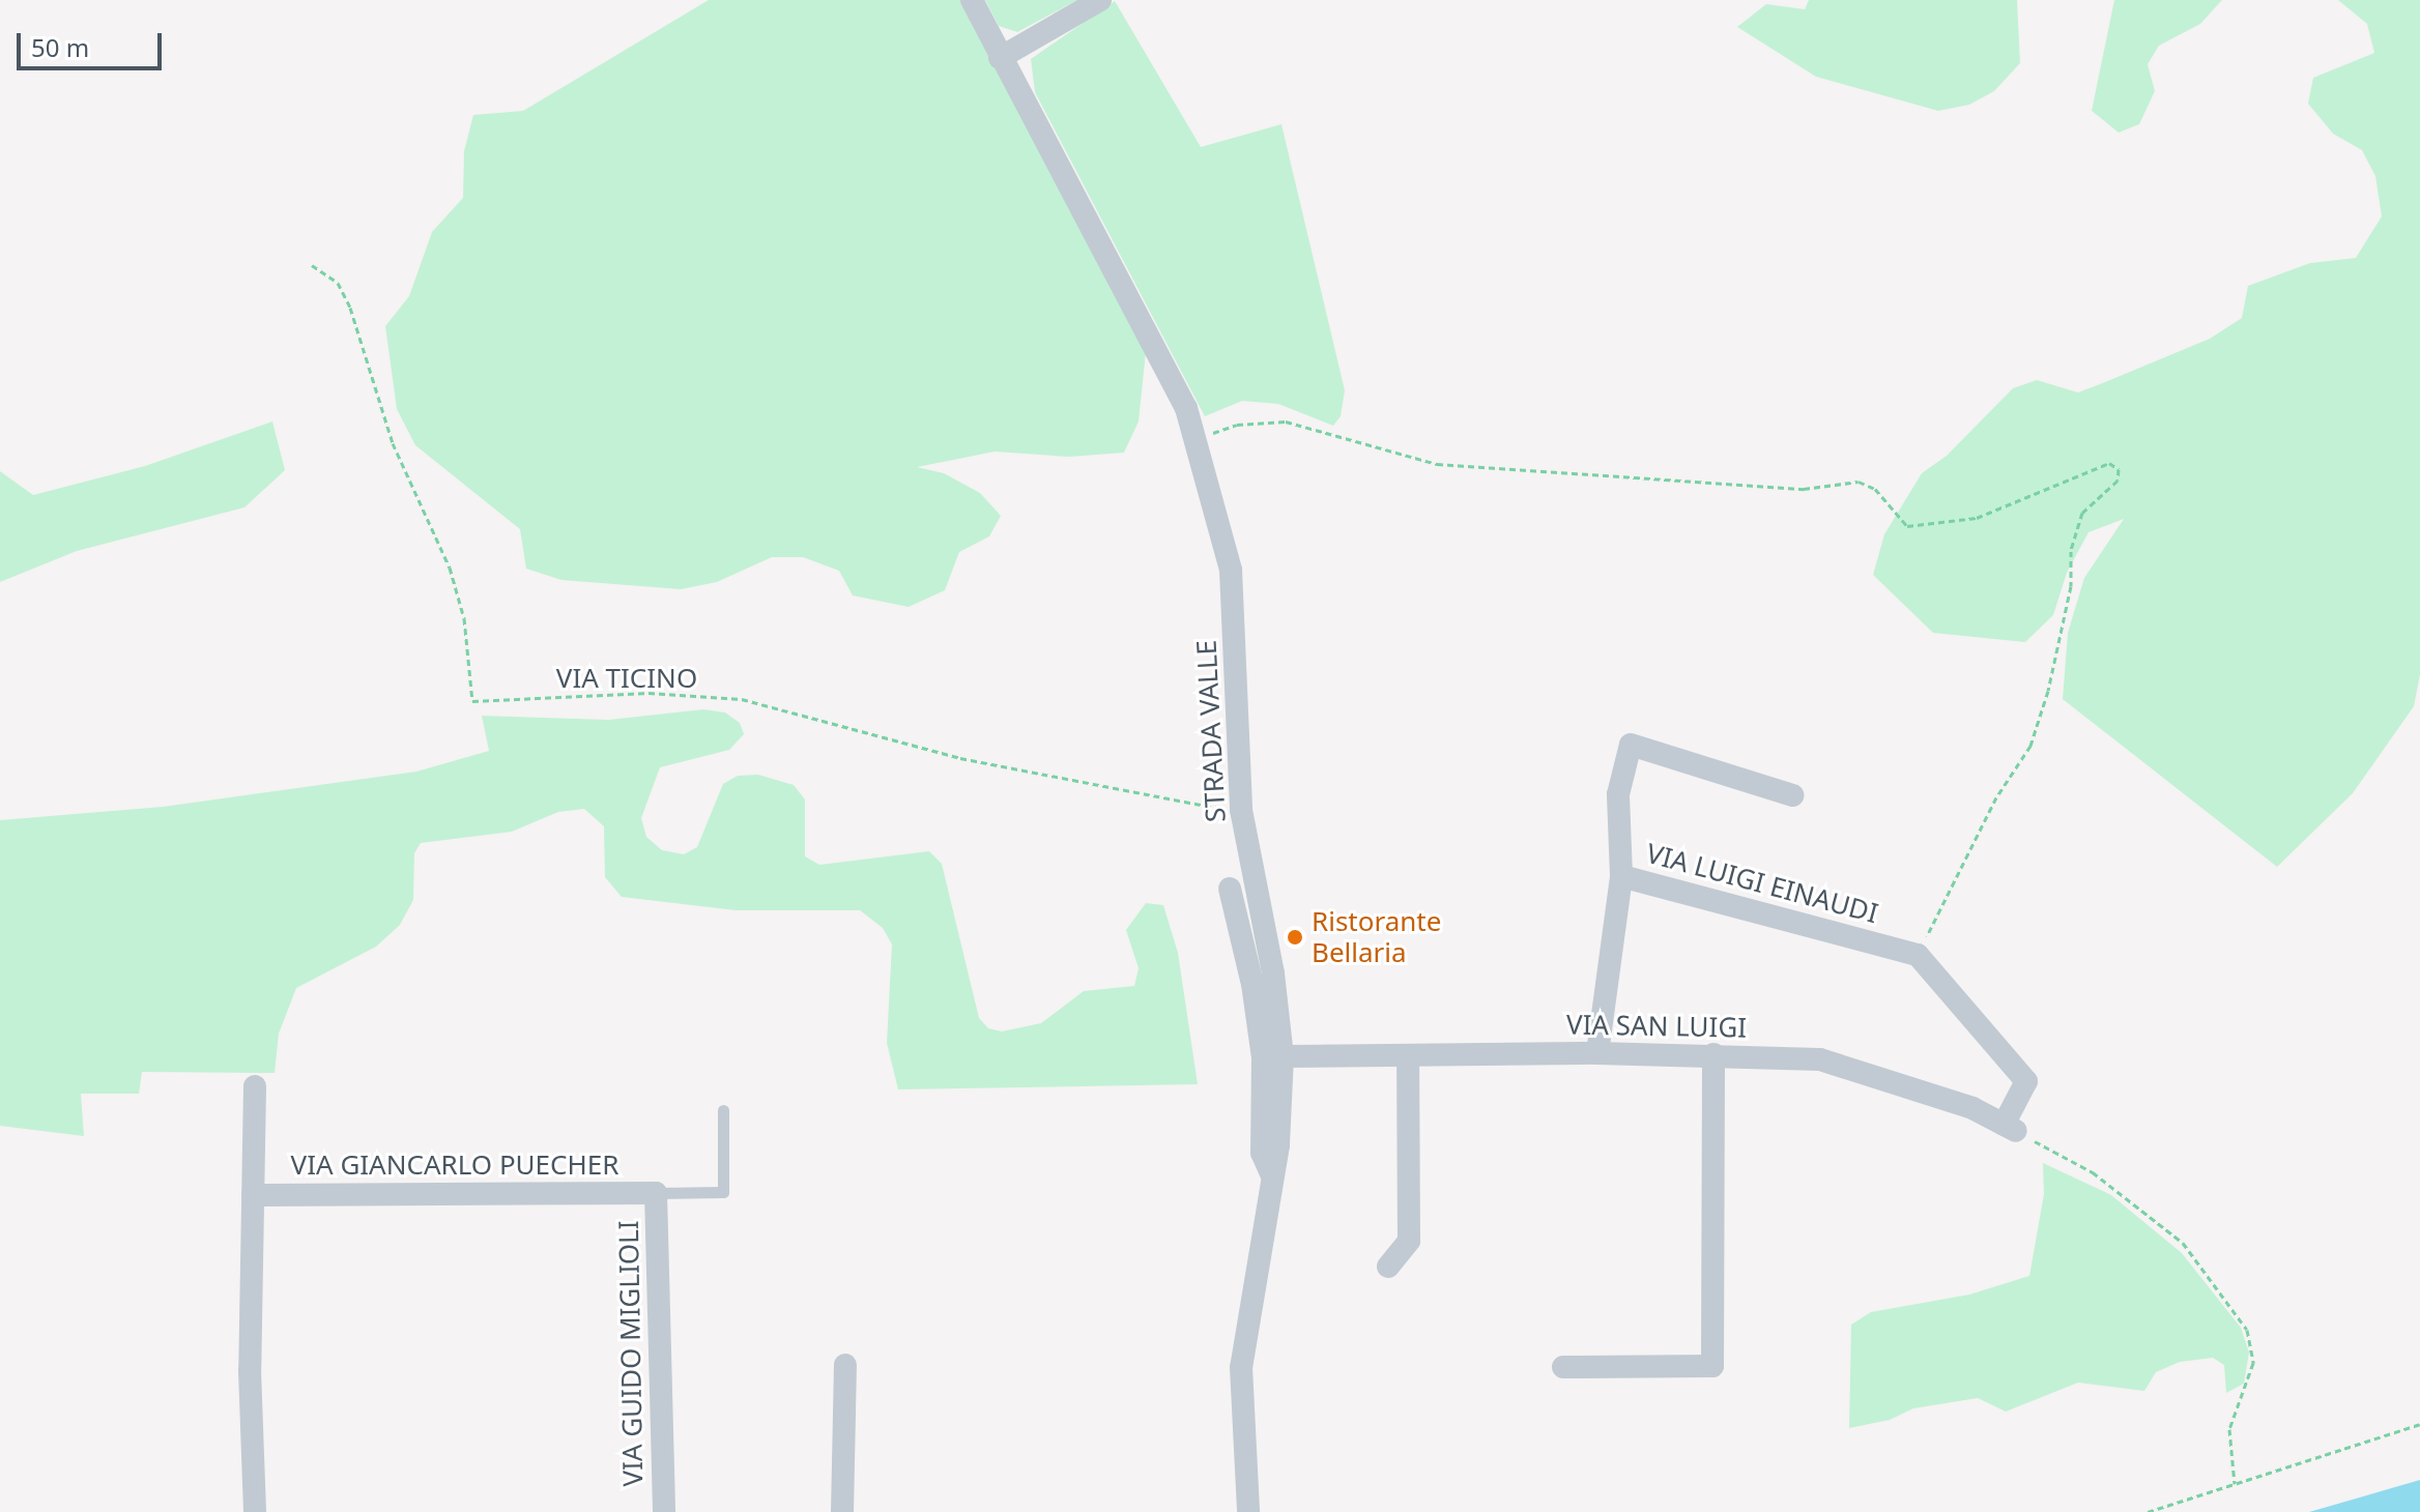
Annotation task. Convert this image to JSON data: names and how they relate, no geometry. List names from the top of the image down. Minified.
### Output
{"streets":{"street":["STRADA VALLE","VIA LUIGI EINAUDI","VIA SAN LUIGI","VIA GIANCARLO PUECHER","VIA GUIDO MIGLIOLI"],"path":["VIA TICINO"]},"crossings":[["VIA TICINO","STRADA VALLE"],["STRADA VALLE","VIA SAN LUIGI"],["VIA LUIGI EINAUDI","VIA SAN LUIGI"],["VIA GIANCARLO PUECHER","VIA GUIDO MIGLIOLI"]],"places":["Ristorante Bellaria"],"scale_bar":"50 m"}
